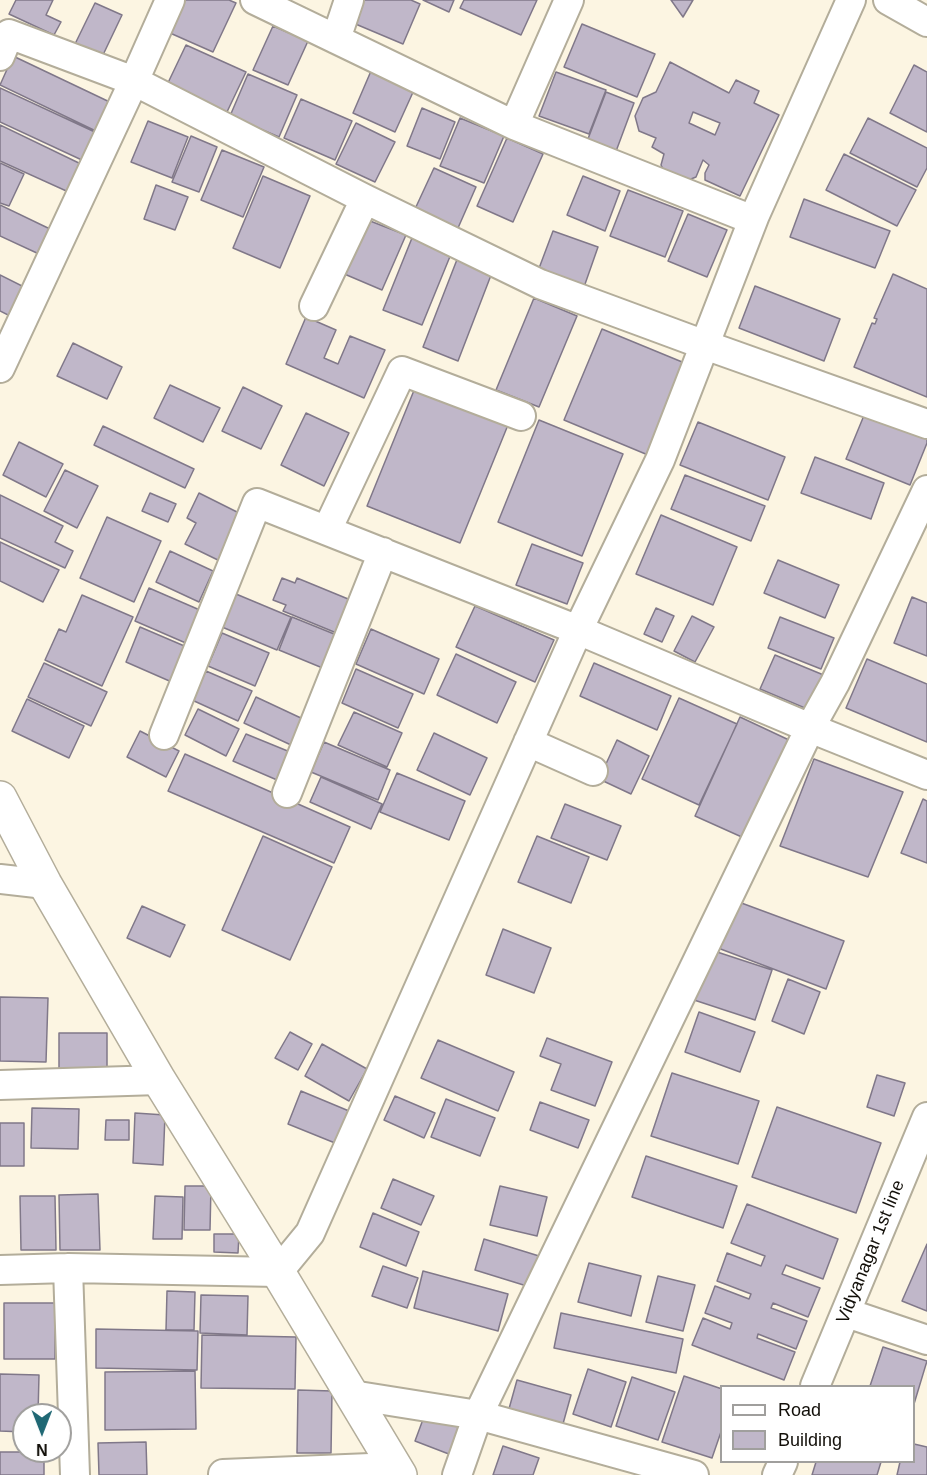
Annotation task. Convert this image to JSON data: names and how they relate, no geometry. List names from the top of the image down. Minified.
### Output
{"streets":{"street":["Vidyanagar 1st line"]},"legend":["Road","Building"],"north":"bottom"}
